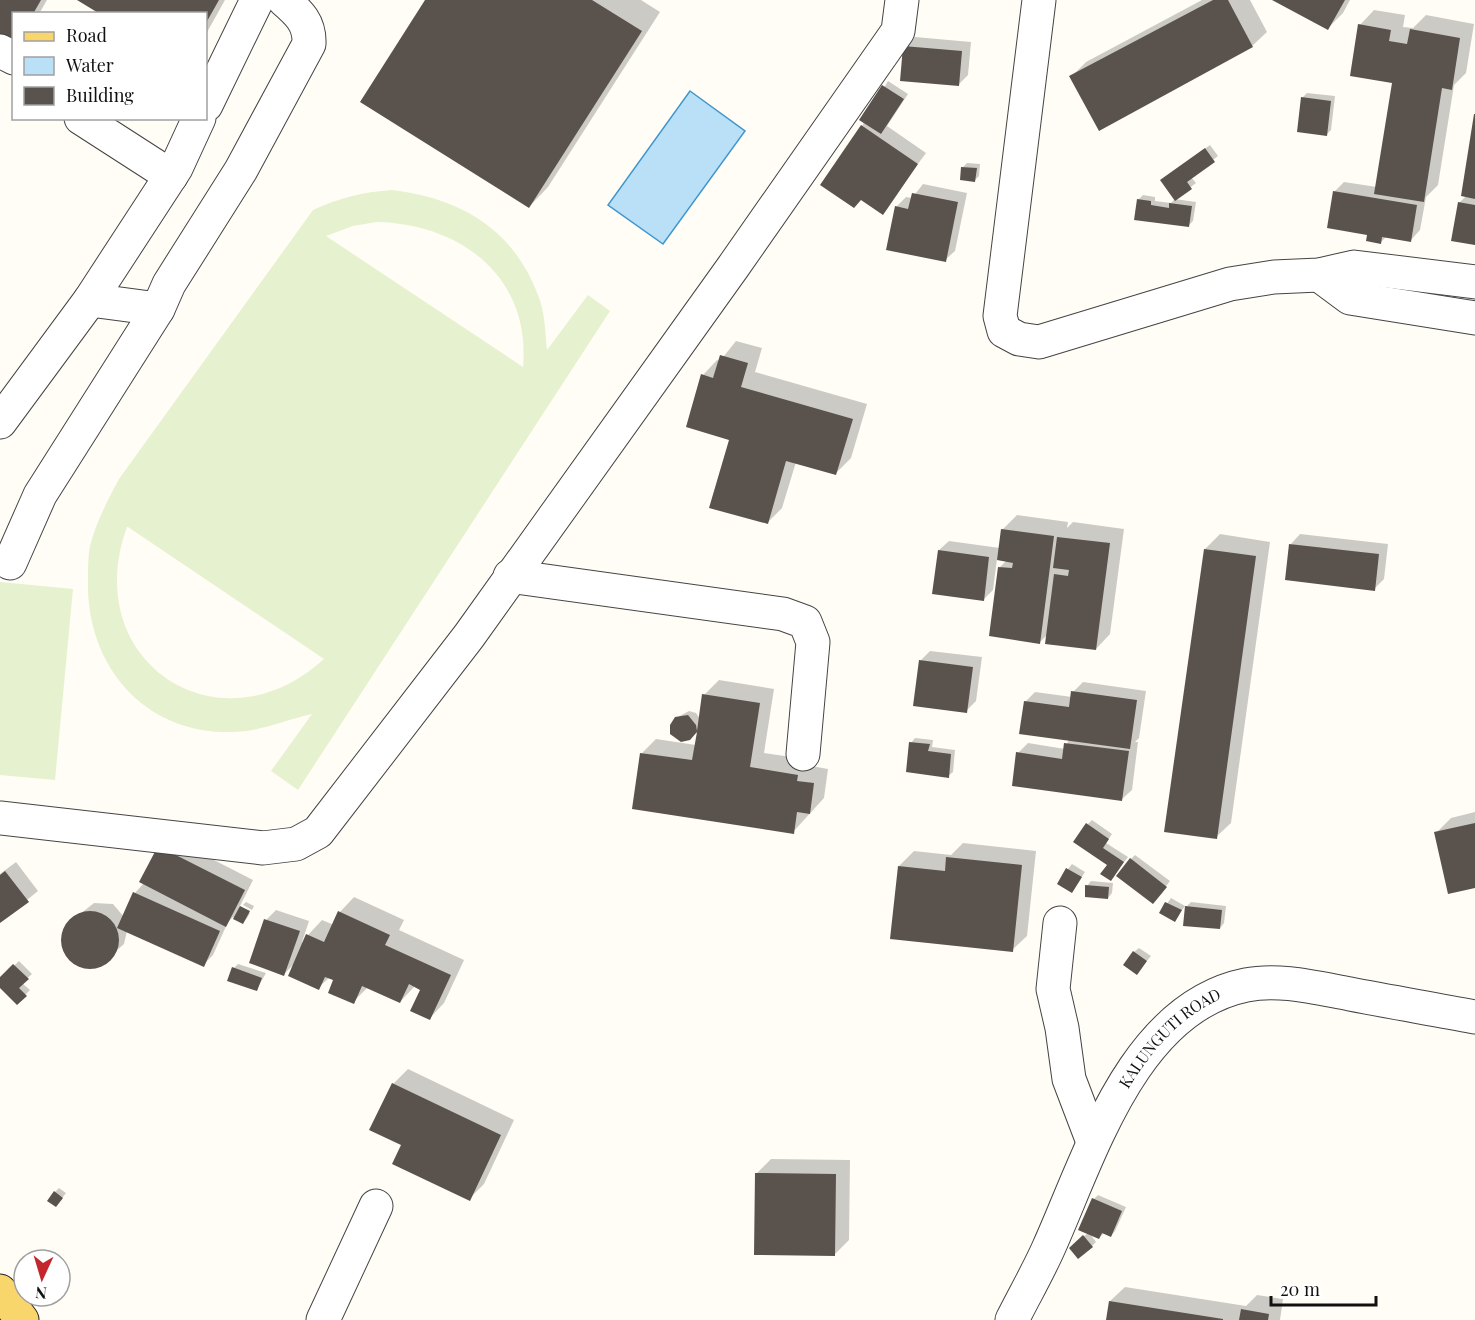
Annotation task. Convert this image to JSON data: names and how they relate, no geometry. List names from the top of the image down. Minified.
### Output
{"streets":{"street":["KALUNGUTI ROAD"]},"legend":["Road","Water","Building"],"scale_bar":"20 m","north":"bottom"}
